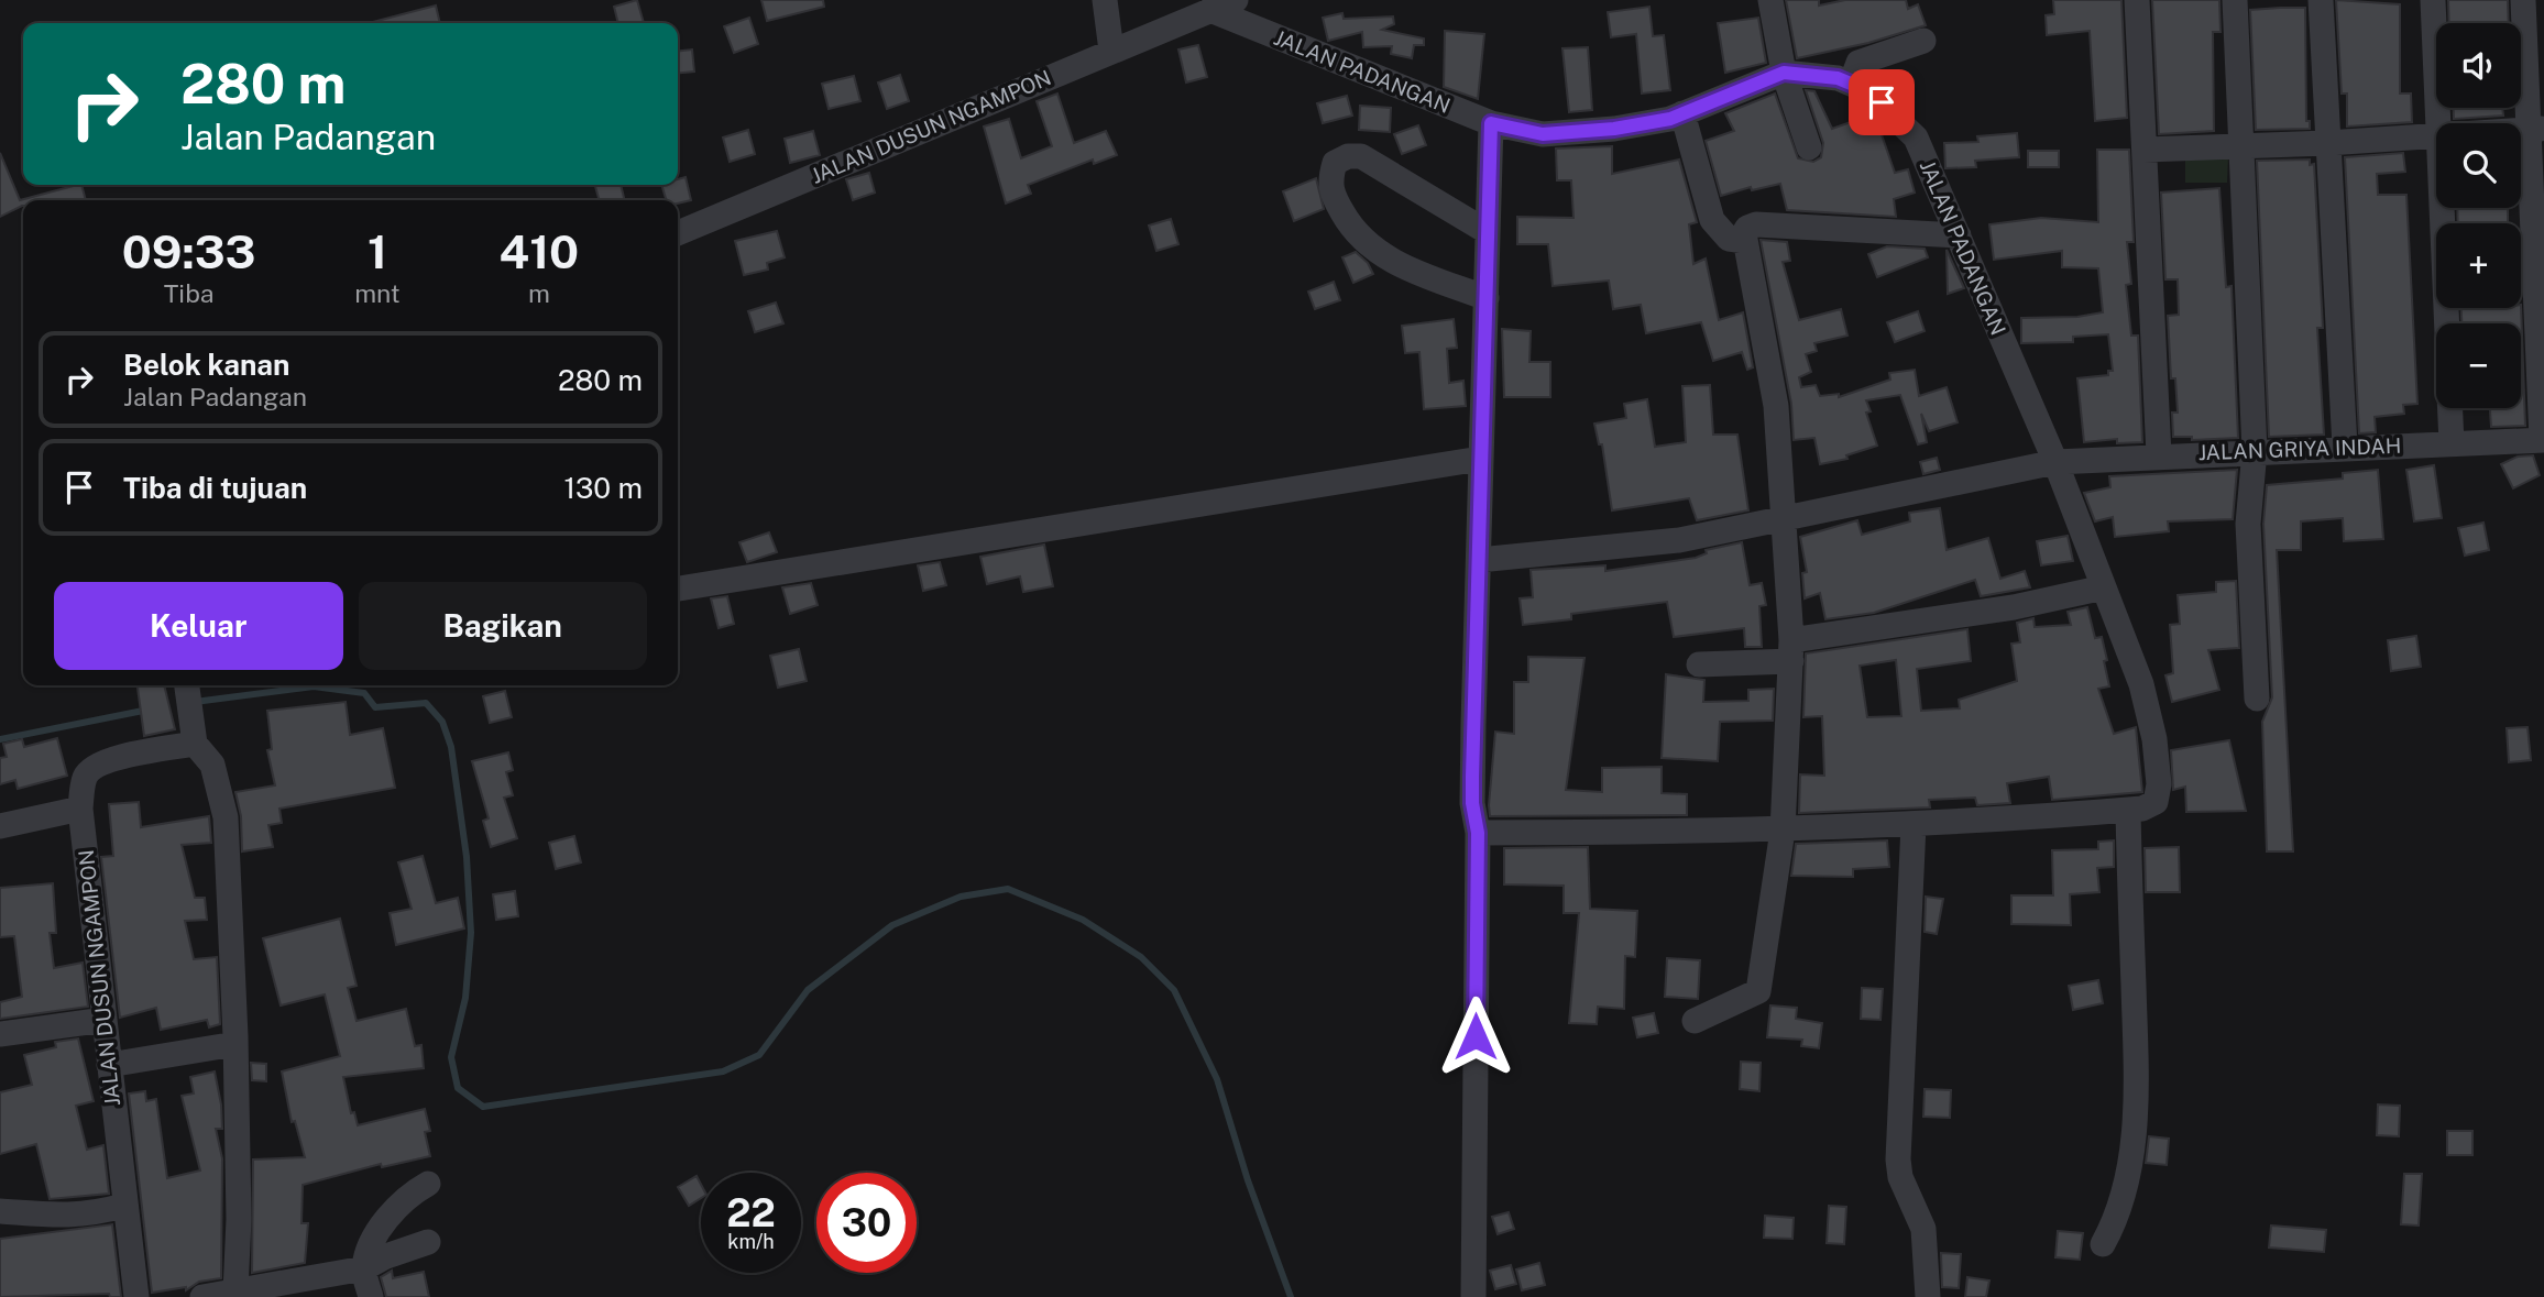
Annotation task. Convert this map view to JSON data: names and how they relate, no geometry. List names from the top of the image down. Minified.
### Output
{"streets":{"street":["JALAN PADANGAN","JALAN DUSUN NGAMPON","JALAN GRIYA INDAH"]},"crossings":[["JALAN PADANGAN","JALAN DUSUN NGAMPON"],["JALAN PADANGAN","JALAN GRIYA INDAH"]],"page":{"map_buttons":["+","−"],"turn":["280 m","Jalan Padangan"],"eta":["09:33","Tiba","1","mnt","410","m"],"list":[{"name":"Belok kanan","note":"Jalan Padangan","value":"280 m"},{"name":"Tiba di tujuan","value":"130 m"}],"buttons":["Keluar","Bagikan"],"speed":"22 km/h","limit":"30"}}
